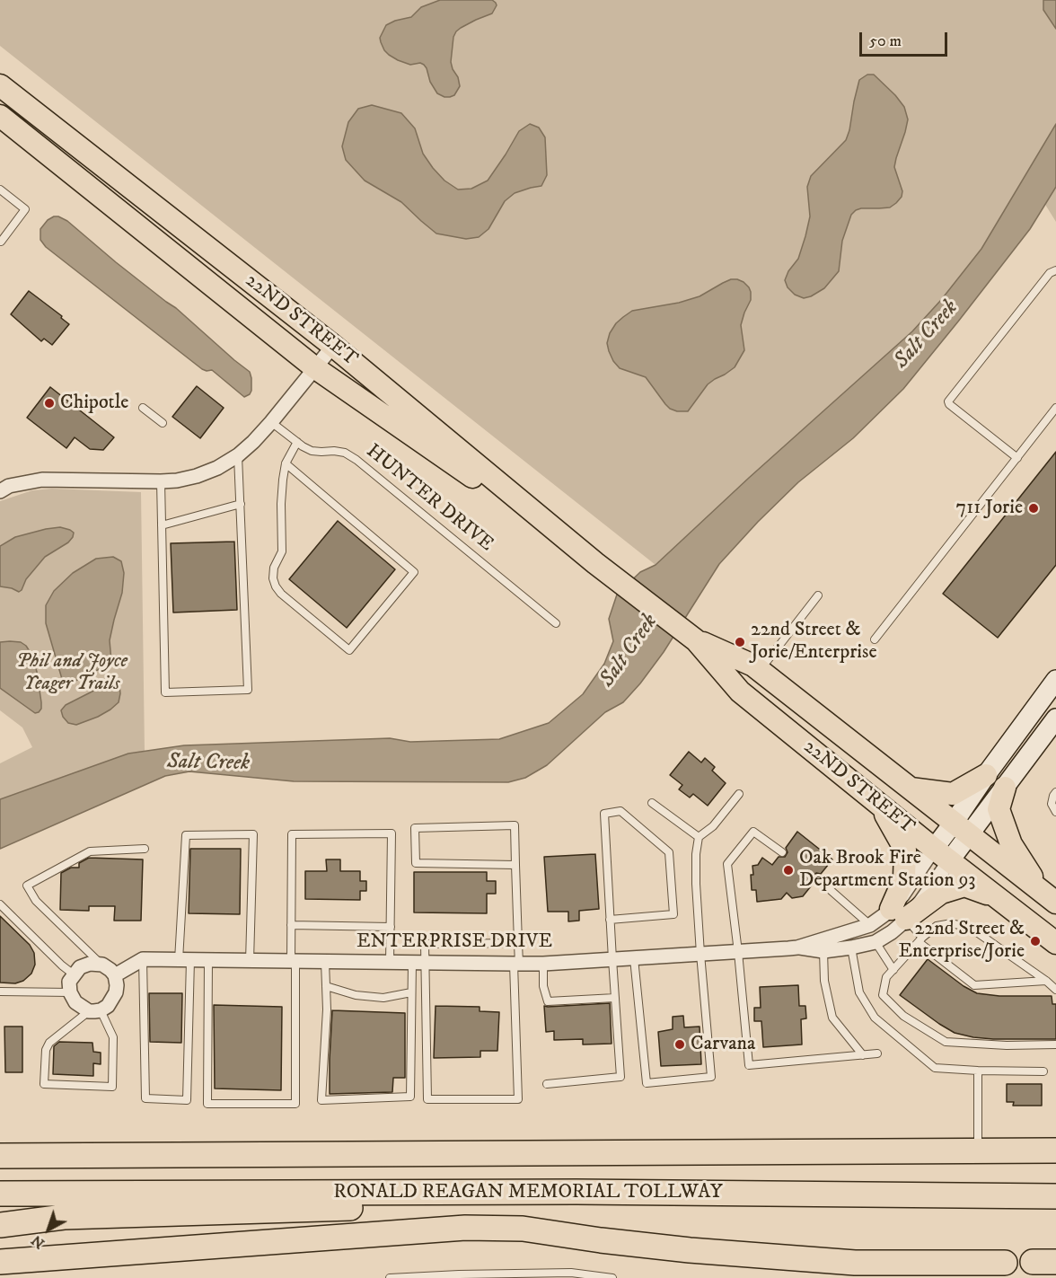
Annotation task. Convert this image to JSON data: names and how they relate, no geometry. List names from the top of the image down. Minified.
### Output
{"streets":{"highway":["RONALD REAGAN MEMORIAL TOLLWAY"],"main road":["22ND STREET"],"street":["ENTERPRISE DRIVE"],"lane":["HUNTER DRIVE"]},"crossings":[["22ND STREET","ENTERPRISE DRIVE"]],"water":["Salt Creek"],"parks":["Phil and Joyce Yeager Trails"],"places":["Chipotle","711 Jorie","22nd Street & Jorie/Enterprise","Oak Brook Fire Department Station 93","22nd Street & Enterprise/Jorie","Carvana"],"scale_bar":"50 m","north":"bottom left"}
